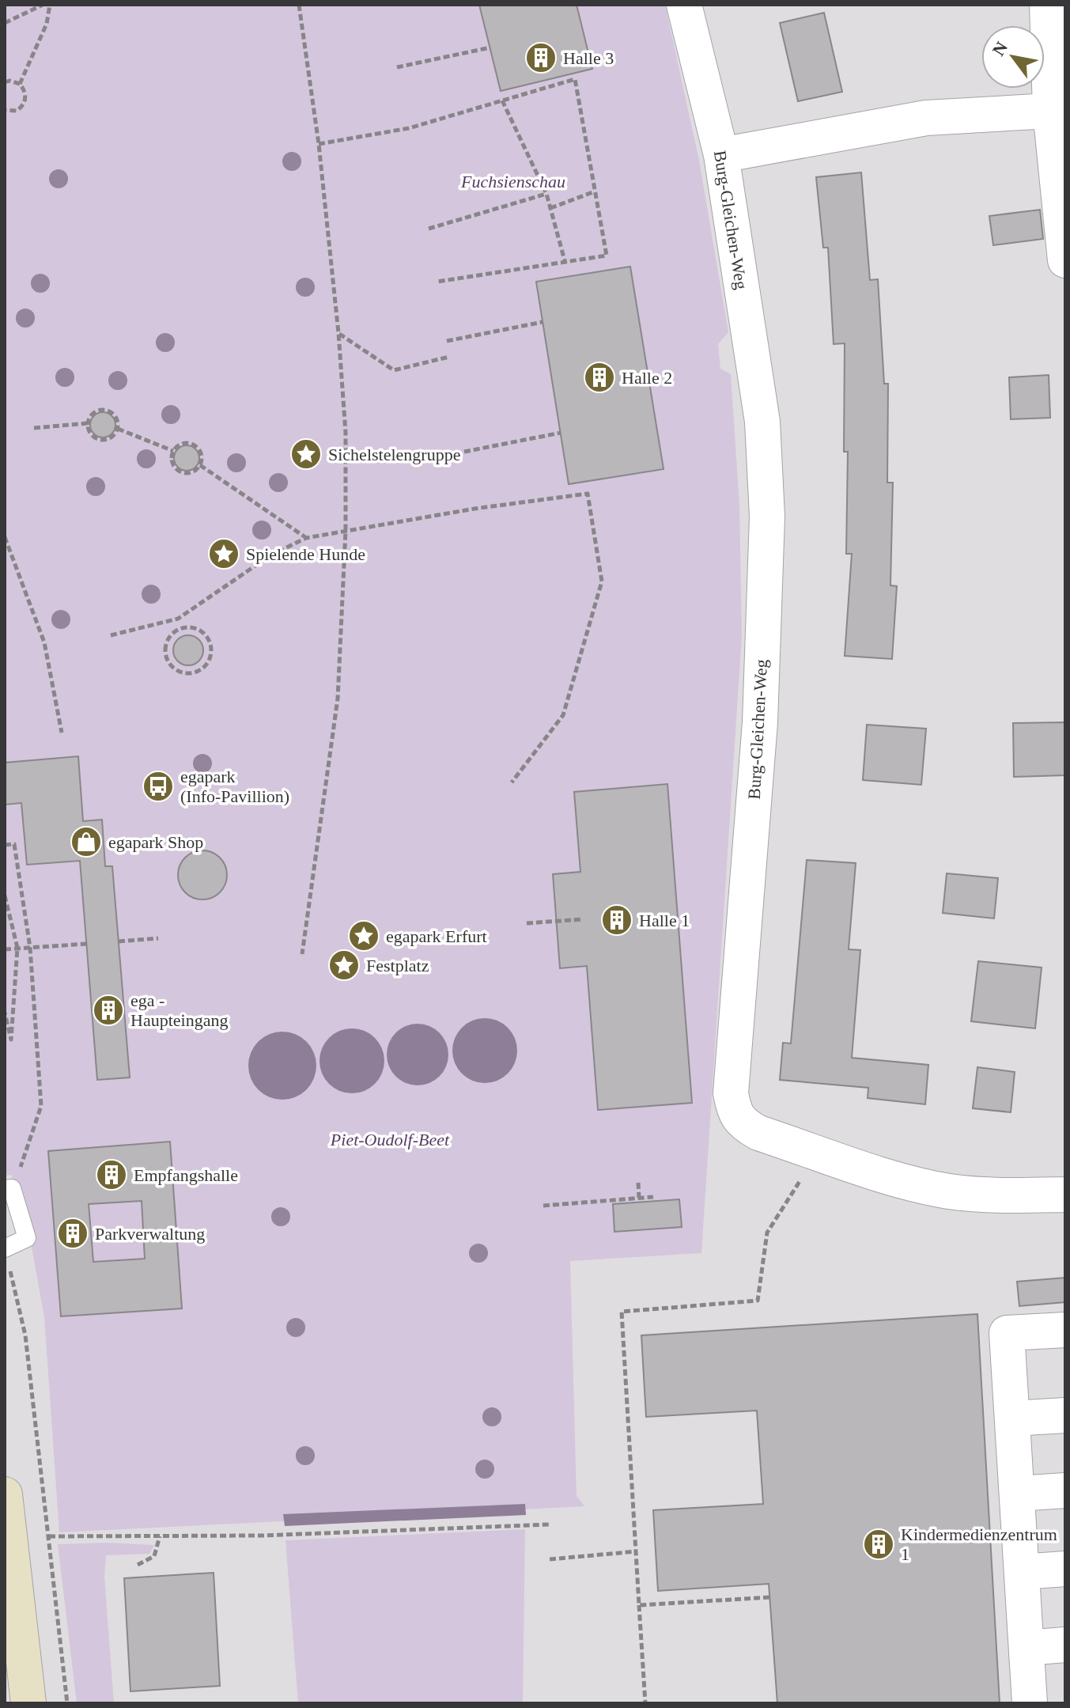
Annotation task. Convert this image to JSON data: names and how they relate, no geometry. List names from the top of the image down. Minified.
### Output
{"streets":{"street":["Burg-Gleichen-Weg"]},"parks":["Fuchsienschau","Piet-Oudolf-Beet"],"places":{"building":["Halle 3","Halle 2","Halle 1","ega - Haupteingang","Empfangshalle","Parkverwaltung","Kindermedienzentrum 1"],"place":["Sichelstelengruppe","Spielende Hunde","egapark Erfurt","Festplatz"],"bus stop":["egapark (Info-Pavillion)"],"shop":["egapark Shop"]},"north":"top left"}
